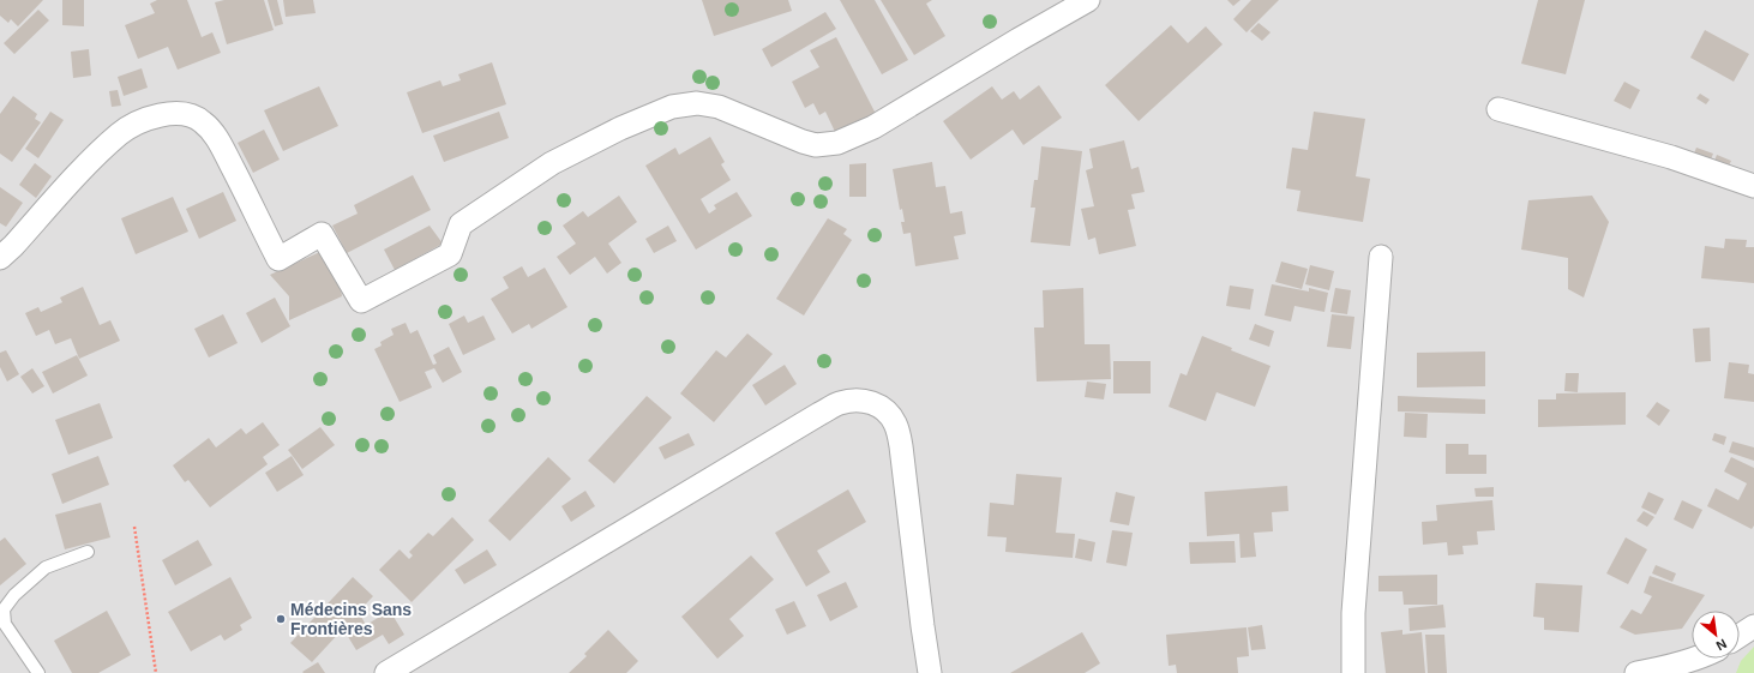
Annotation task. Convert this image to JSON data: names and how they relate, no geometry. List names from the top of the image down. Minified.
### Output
{"places":["Médecins Sans Frontières"],"north":"bottom right"}
